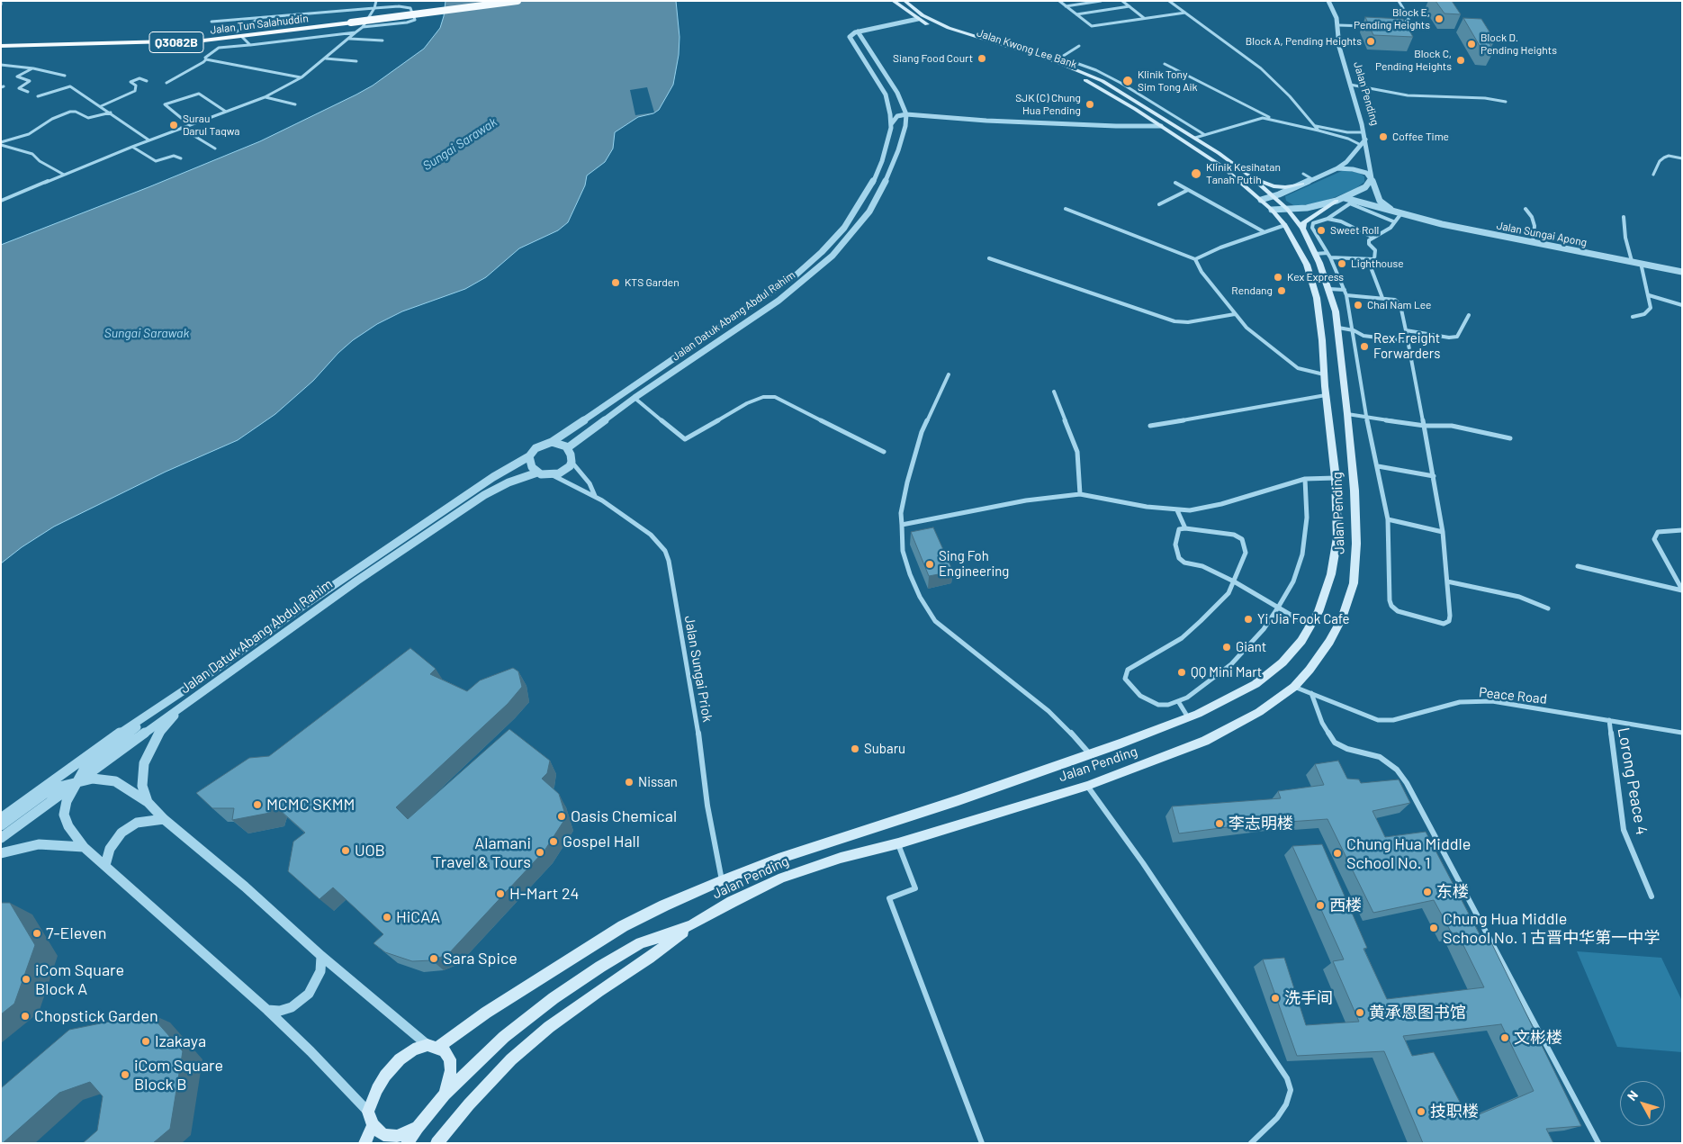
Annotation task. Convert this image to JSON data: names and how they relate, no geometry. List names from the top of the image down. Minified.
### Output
{"streets":{"highway":["Jalan Tun Salahuddin","Q3082B"],"main road":["Jalan Kwong Lee Bank","Jalan Pending"],"street":["Jalan Sungai Apong","Jalan Datuk Abang Abdul Rahim","Jalan Sungai Priok","Peace Road","Lorong Peace 4"]},"crossings":[["Jalan Kwong Lee Bank","Jalan Pending"],["Jalan Pending","Jalan Sungai Priok"],["Jalan Pending","Peace Road"],["Jalan Datuk Abang Abdul Rahim","Jalan Sungai Priok"],["Peace Road","Lorong Peace 4"]],"water":["Sungai Sarawak"],"places":["Block E, Pending Heights","Block A, Pending Heights","Block D. Pending Heights","Siang Food Court","Block C, Pending Heights","Klinik Tony Sim Tong Aik","SJK (C) Chung Hua Pending","Surau Darul Taqwa","Coffee Time","Klinik Kesihatan Tanah Putih","Sweet Roll","Lighthouse","Kex Express","KTS Garden","Rendang","Chai Nam Lee","Rex Freight Forwarders","Sing Foh Engineering","Yi Jia Fook Cafe","Giant","QQ Mini Mart","Subaru","Nissan","MCMC SKMM","Oasis Chemical","李志明楼","Gospel Hall","UOB","Alamani Travel & Tours","Chung Hua Middle School No. 1","东楼","H-Mart 24","西楼","HiCAA","Chung Hua Middle School No. 1 古晋中华第一中学","7-Eleven","Sara Spice","iCom Square Block A","洗手间","黄承恩图书馆","Chopstick Garden","文彬楼","Izakaya","iCom Square Block B","技职楼"],"north":"top left"}
